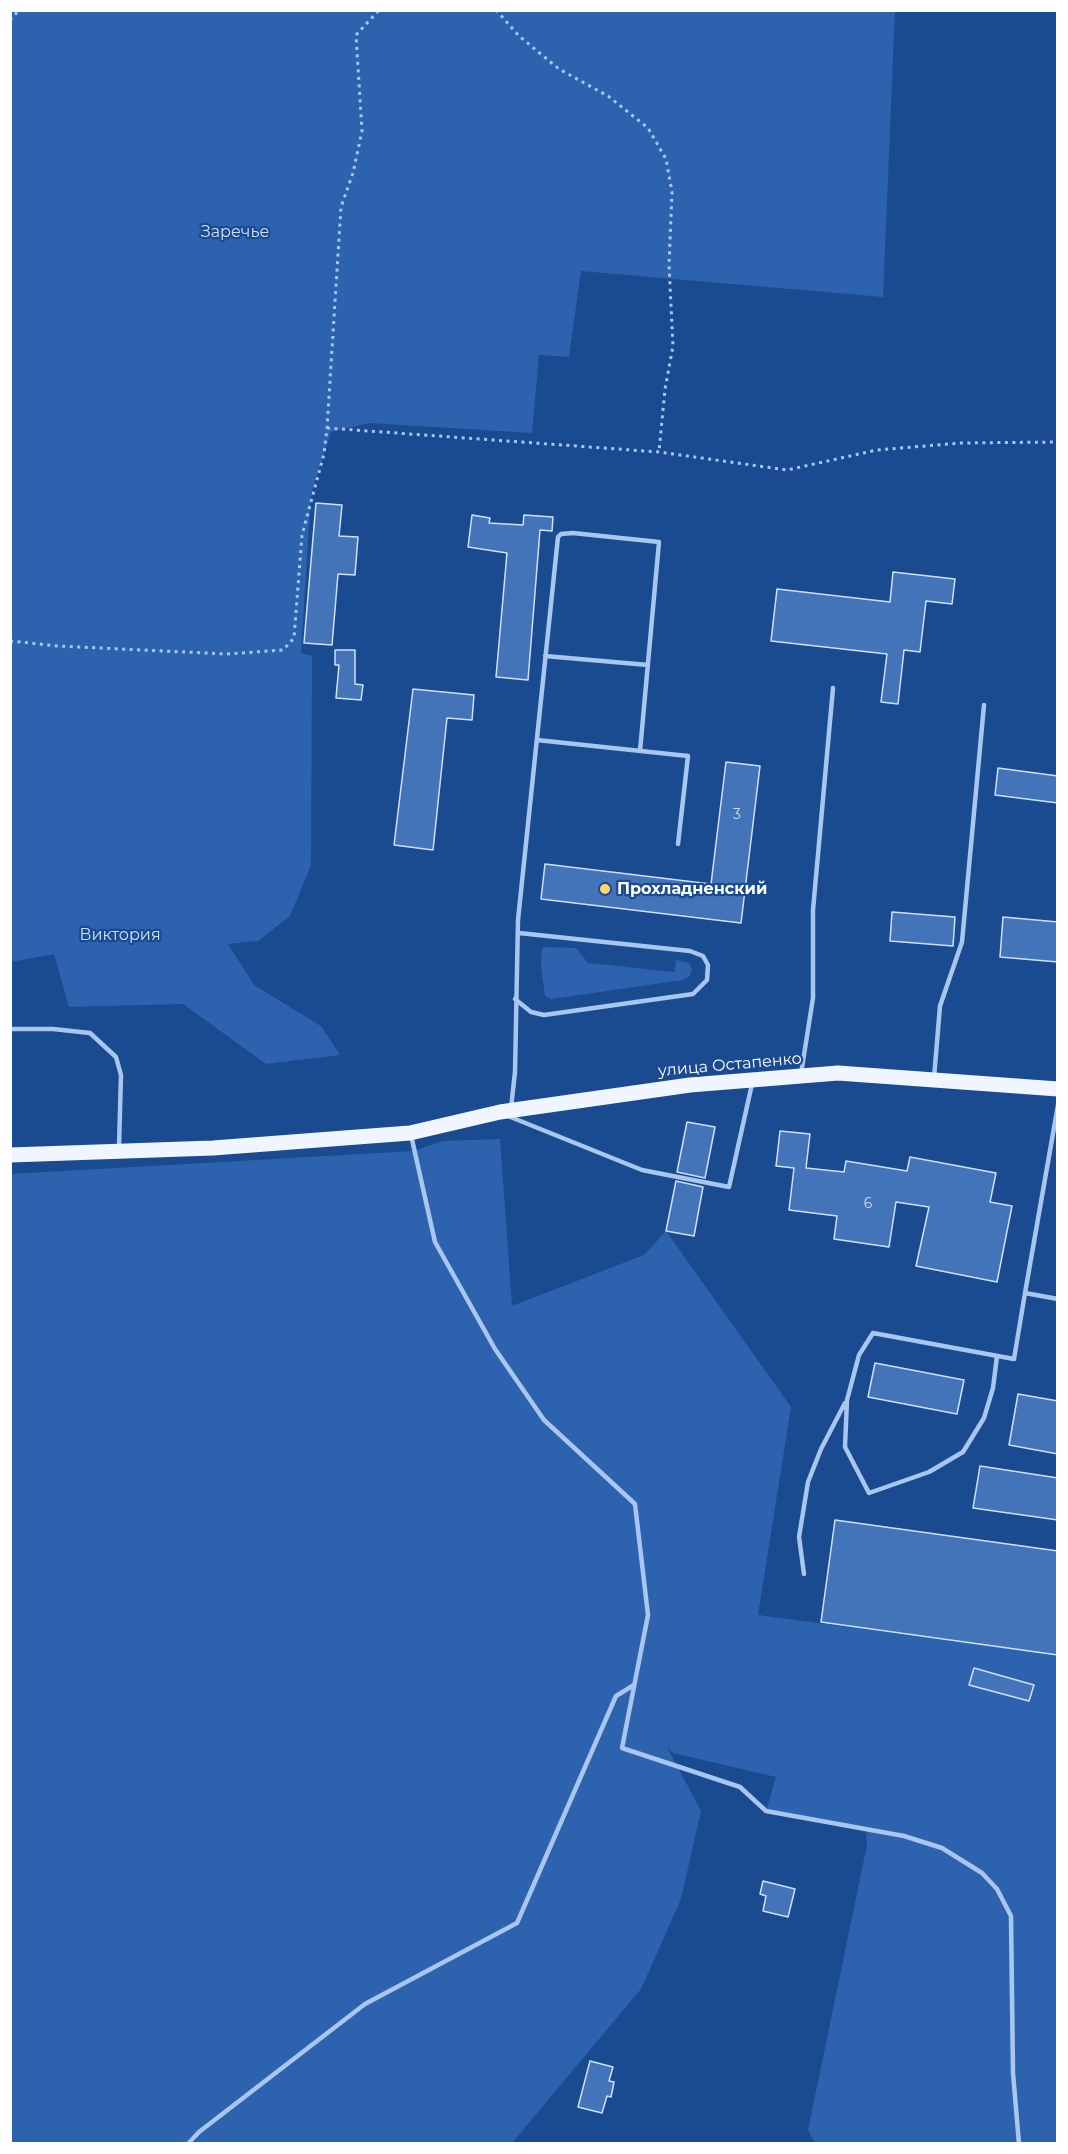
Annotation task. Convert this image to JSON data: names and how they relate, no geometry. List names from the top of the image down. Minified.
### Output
{"streets":{"main road":["улица Остапенко"]},"parks":["Заречье","Виктория"],"places":["Прохладненский"],"house_numbers":["3","6"]}
